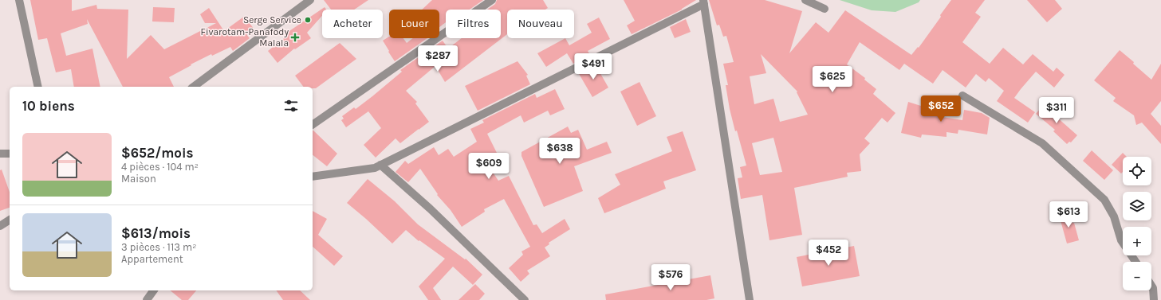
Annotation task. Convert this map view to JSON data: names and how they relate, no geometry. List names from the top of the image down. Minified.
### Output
{"places":{"other":["Serge Service"],"health":["Fivarotam-Panafody Malala"]},"page":{"chip":["Acheter","Louer","Filtres","Nouveau"],"price":["$287","$491","$625","$652","$311","$638","$609","$613","$452","$576"],"heading":"10 biens","list":[{"name":"$652/mois","note":"4 pièces · 104 m² · Maison"},{"name":"$613/mois","note":"3 pièces · 113 m² · Appartement"}],"map_buttons":["+","−"]}}
